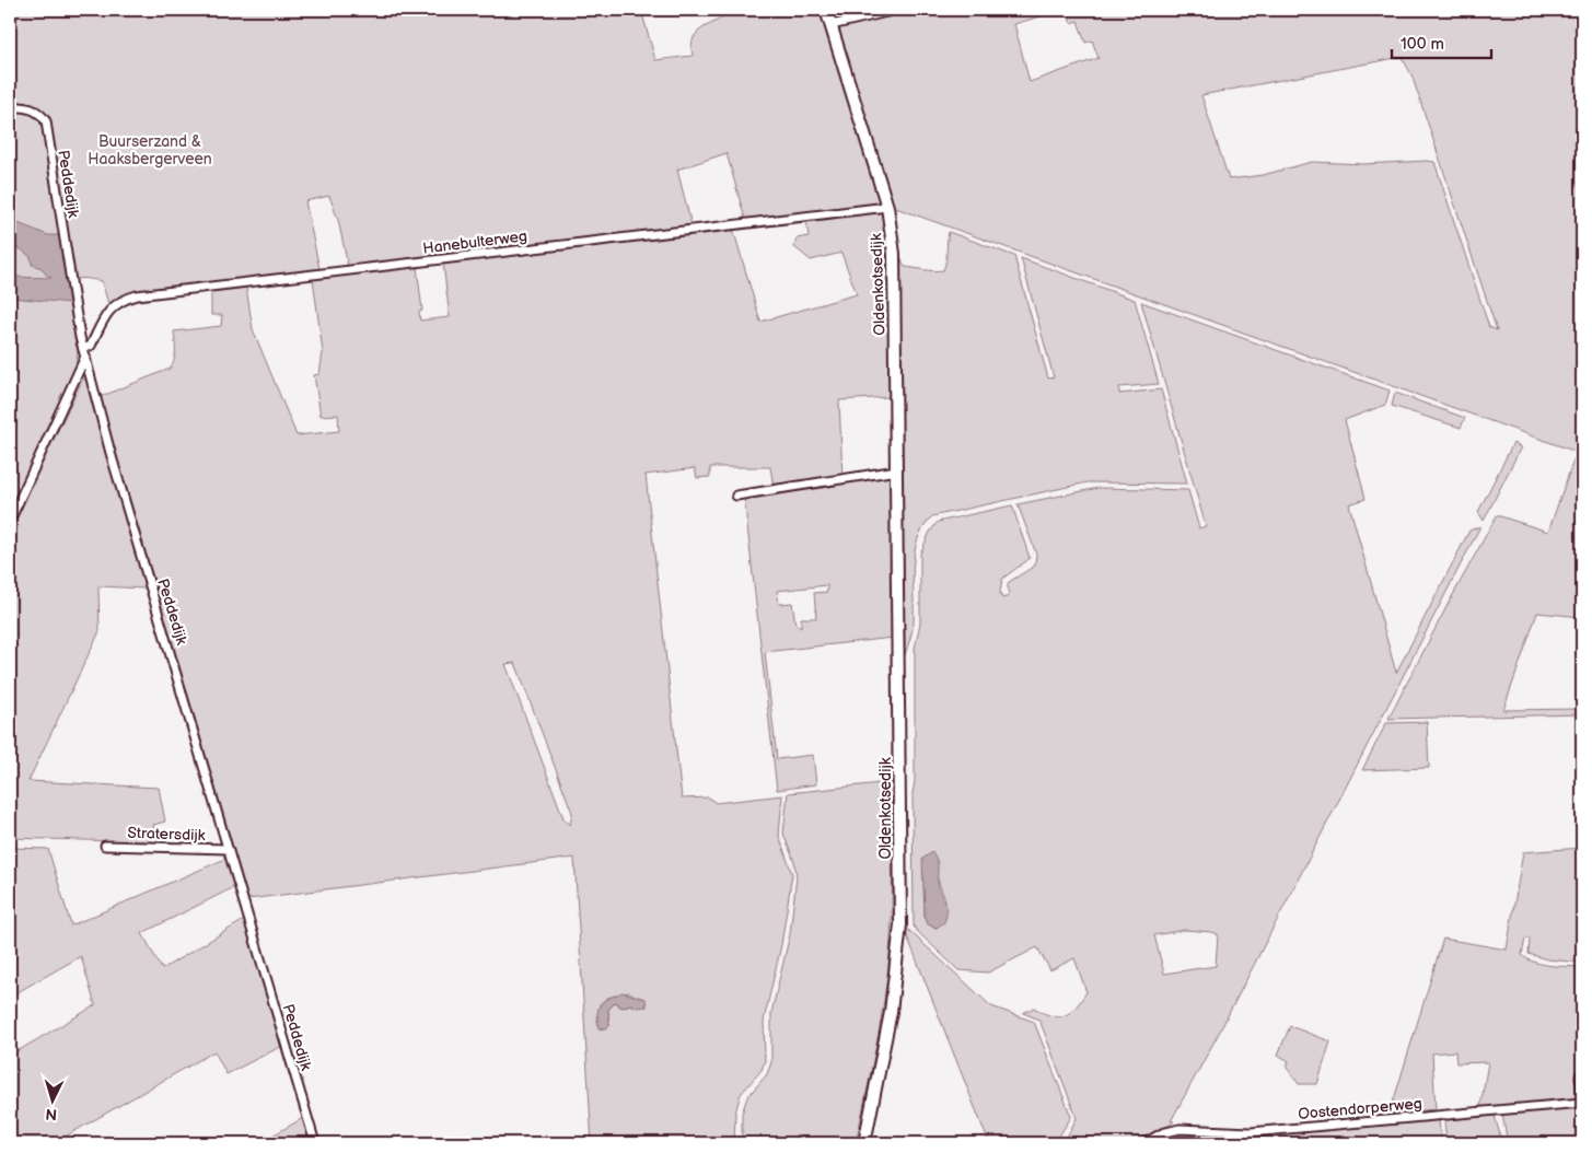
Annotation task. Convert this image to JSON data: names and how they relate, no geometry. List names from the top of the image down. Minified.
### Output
{"streets":{"street":["Peddedijk","Hanebulterweg","Oldenkotsedijk","Stratersdijk","Oostendorperweg"]},"crossings":[["Peddedijk","Hanebulterweg"],["Peddedijk","Stratersdijk"],["Hanebulterweg","Oldenkotsedijk"]],"parks":["Buurserzand & Haaksbergerveen"],"scale_bar":"100 m","north":"bottom"}
